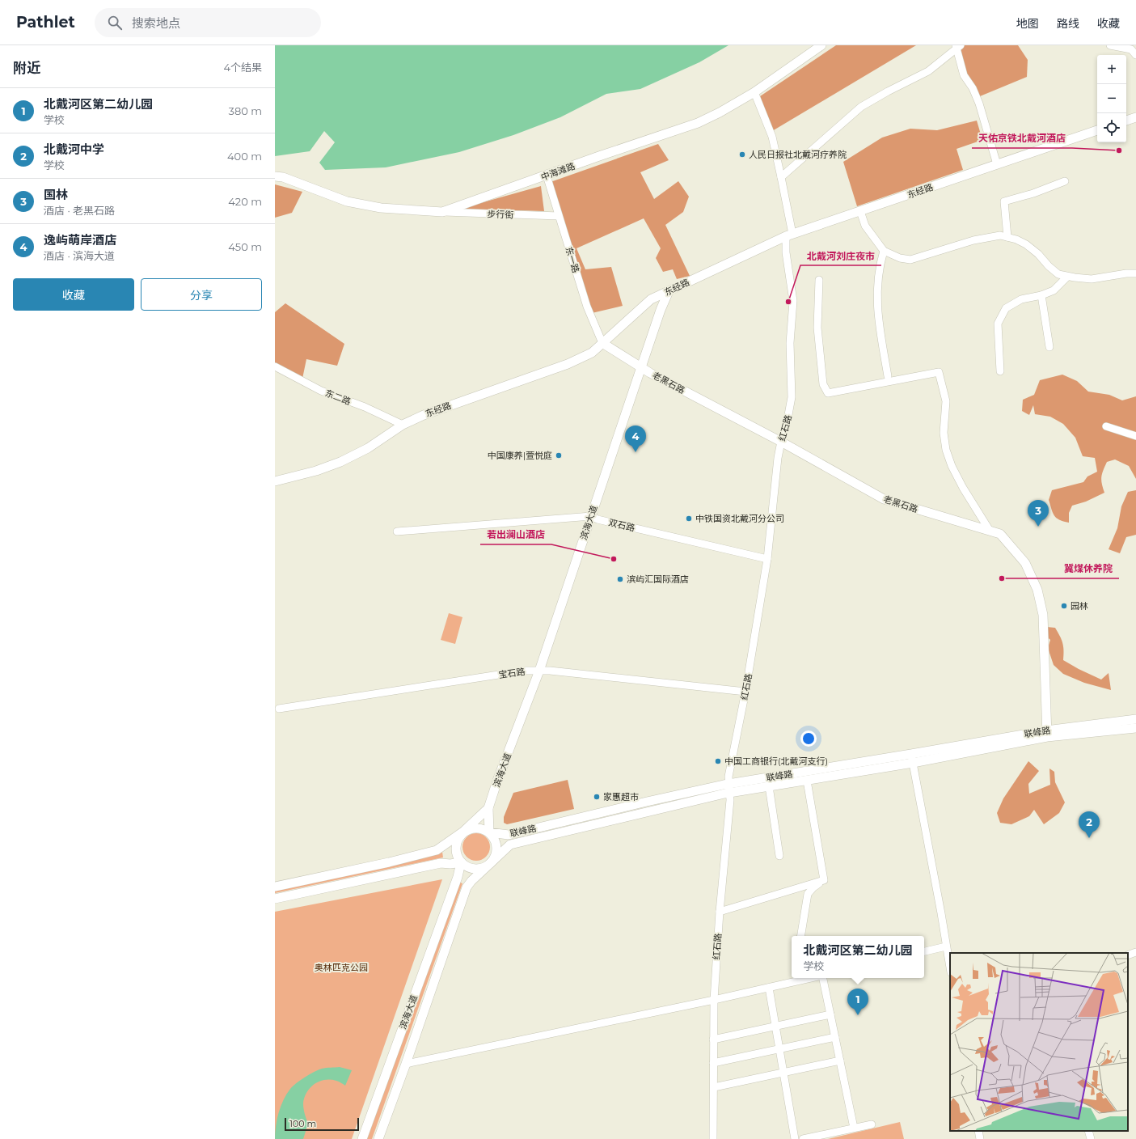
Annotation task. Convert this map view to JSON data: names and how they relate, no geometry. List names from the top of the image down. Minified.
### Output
{"streets":{"main road":["中海滩路","东经路","老黑石路","滨海大道","联峰路"],"street":["步行街","东一路","东二路","红石路","双石路","宝石路"]},"crossings":[["中海滩路","步行街"],["中海滩路","东一路"],["中海滩路","红石路"],["东经路","东一路"],["东经路","老黑石路"],["东经路","东二路"],["东经路","红石路"],["东经路","滨海大道"],["步行街","东一路"],["东一路","老黑石路"],["老黑石路","红石路"],["老黑石路","滨海大道"],["老黑石路","联峰路"],["红石路","双石路"],["红石路","宝石路"],["红石路","联峰路"],["滨海大道","双石路"],["滨海大道","宝石路"],["滨海大道","联峰路"]],"parks":["奥林匹克公园"],"places":["天佑京铁北戴河酒店","人民日报社北戴河疗养院","北戴河刘庄夜市","中国康养|萱悦庭","中铁国资北戴河分公司","若出澜山酒店","冀煤休养院","滨屿汇国际酒店","园林","中国工商银行(北戴河支行)","家惠超市"],"scale_bar":"100 m","page":{"header":"Pathlet","search":"搜索地点","nav":["地图","路线","收藏"],"heading":["附近","4个结果"],"map_buttons":["+","−"],"list":[{"mark":"1","name":"北戴河区第二幼儿园","note":"学校","value":"380 m"},{"mark":"2","name":"北戴河中学","note":"学校","value":"400 m"},{"mark":"3","name":"国林","note":"酒店 · 老黑石路","value":"420 m"},{"mark":"4","name":"逸屿萌岸酒店","note":"酒店 · 滨海大道","value":"450 m"}],"buttons":["收藏","分享"],"pins":["4","3","2","1"],"popup":["北戴河区第二幼儿园","学校"],"scale":"100 m"}}
